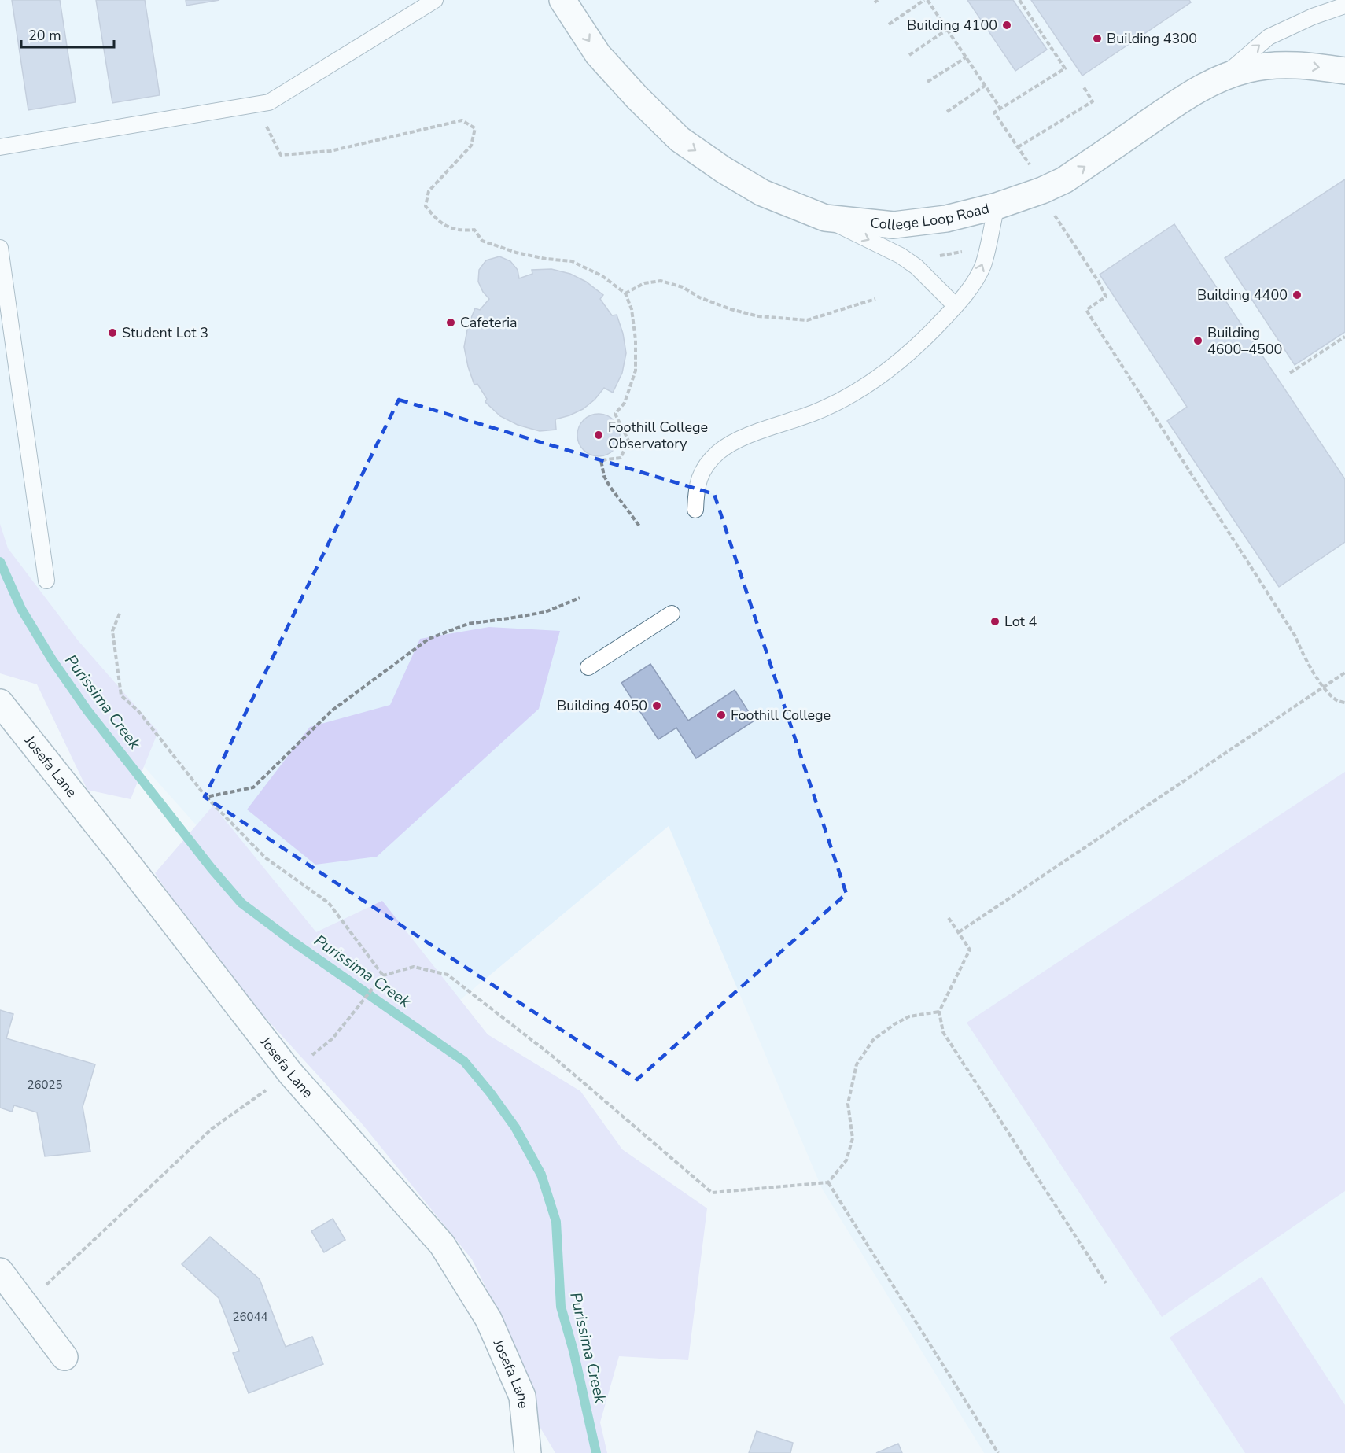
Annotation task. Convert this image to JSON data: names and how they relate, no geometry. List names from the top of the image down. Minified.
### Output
{"streets":{"street":["College Loop Road","Josefa Lane"]},"one_way":["College Loop Road"],"water":["Purissima Creek"],"places":["Building 4100","Building 4300","Building 4400","Cafeteria","Student Lot 3","Building 4600–4500","Foothill College Observatory","Lot 4","Building 4050","Foothill College"],"house_numbers":["26025","26044"],"scale_bar":"20 m"}
